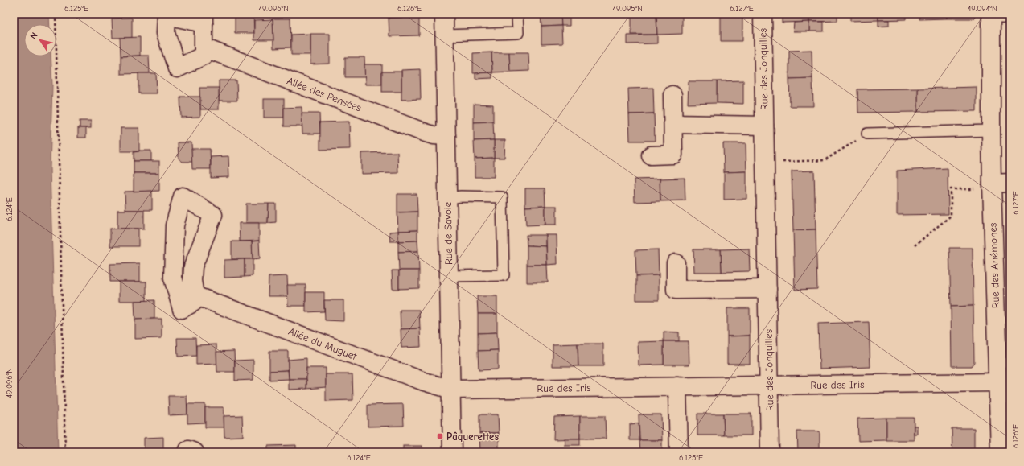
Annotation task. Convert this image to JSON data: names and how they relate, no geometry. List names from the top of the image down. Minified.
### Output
{"streets":{"street":["Rue des Jonquilles","Allée des Pensées","Rue de Savoie","Rue des Anémones","Allée du Muguet","Rue des Iris"]},"crossings":[["Rue des Jonquilles","Rue des Iris"],["Allée des Pensées","Rue de Savoie"],["Rue de Savoie","Allée du Muguet"],["Rue de Savoie","Rue des Iris"],["Rue des Anémones","Rue des Iris"],["Allée du Muguet","Rue des Iris"]],"places":{"transit":["Pâquerettes"]},"north":"top left","coordinates":["6.125°E","49.096°N","6.126°E","49.095°N","6.127°E","49.094°N","6.124°E"]}
